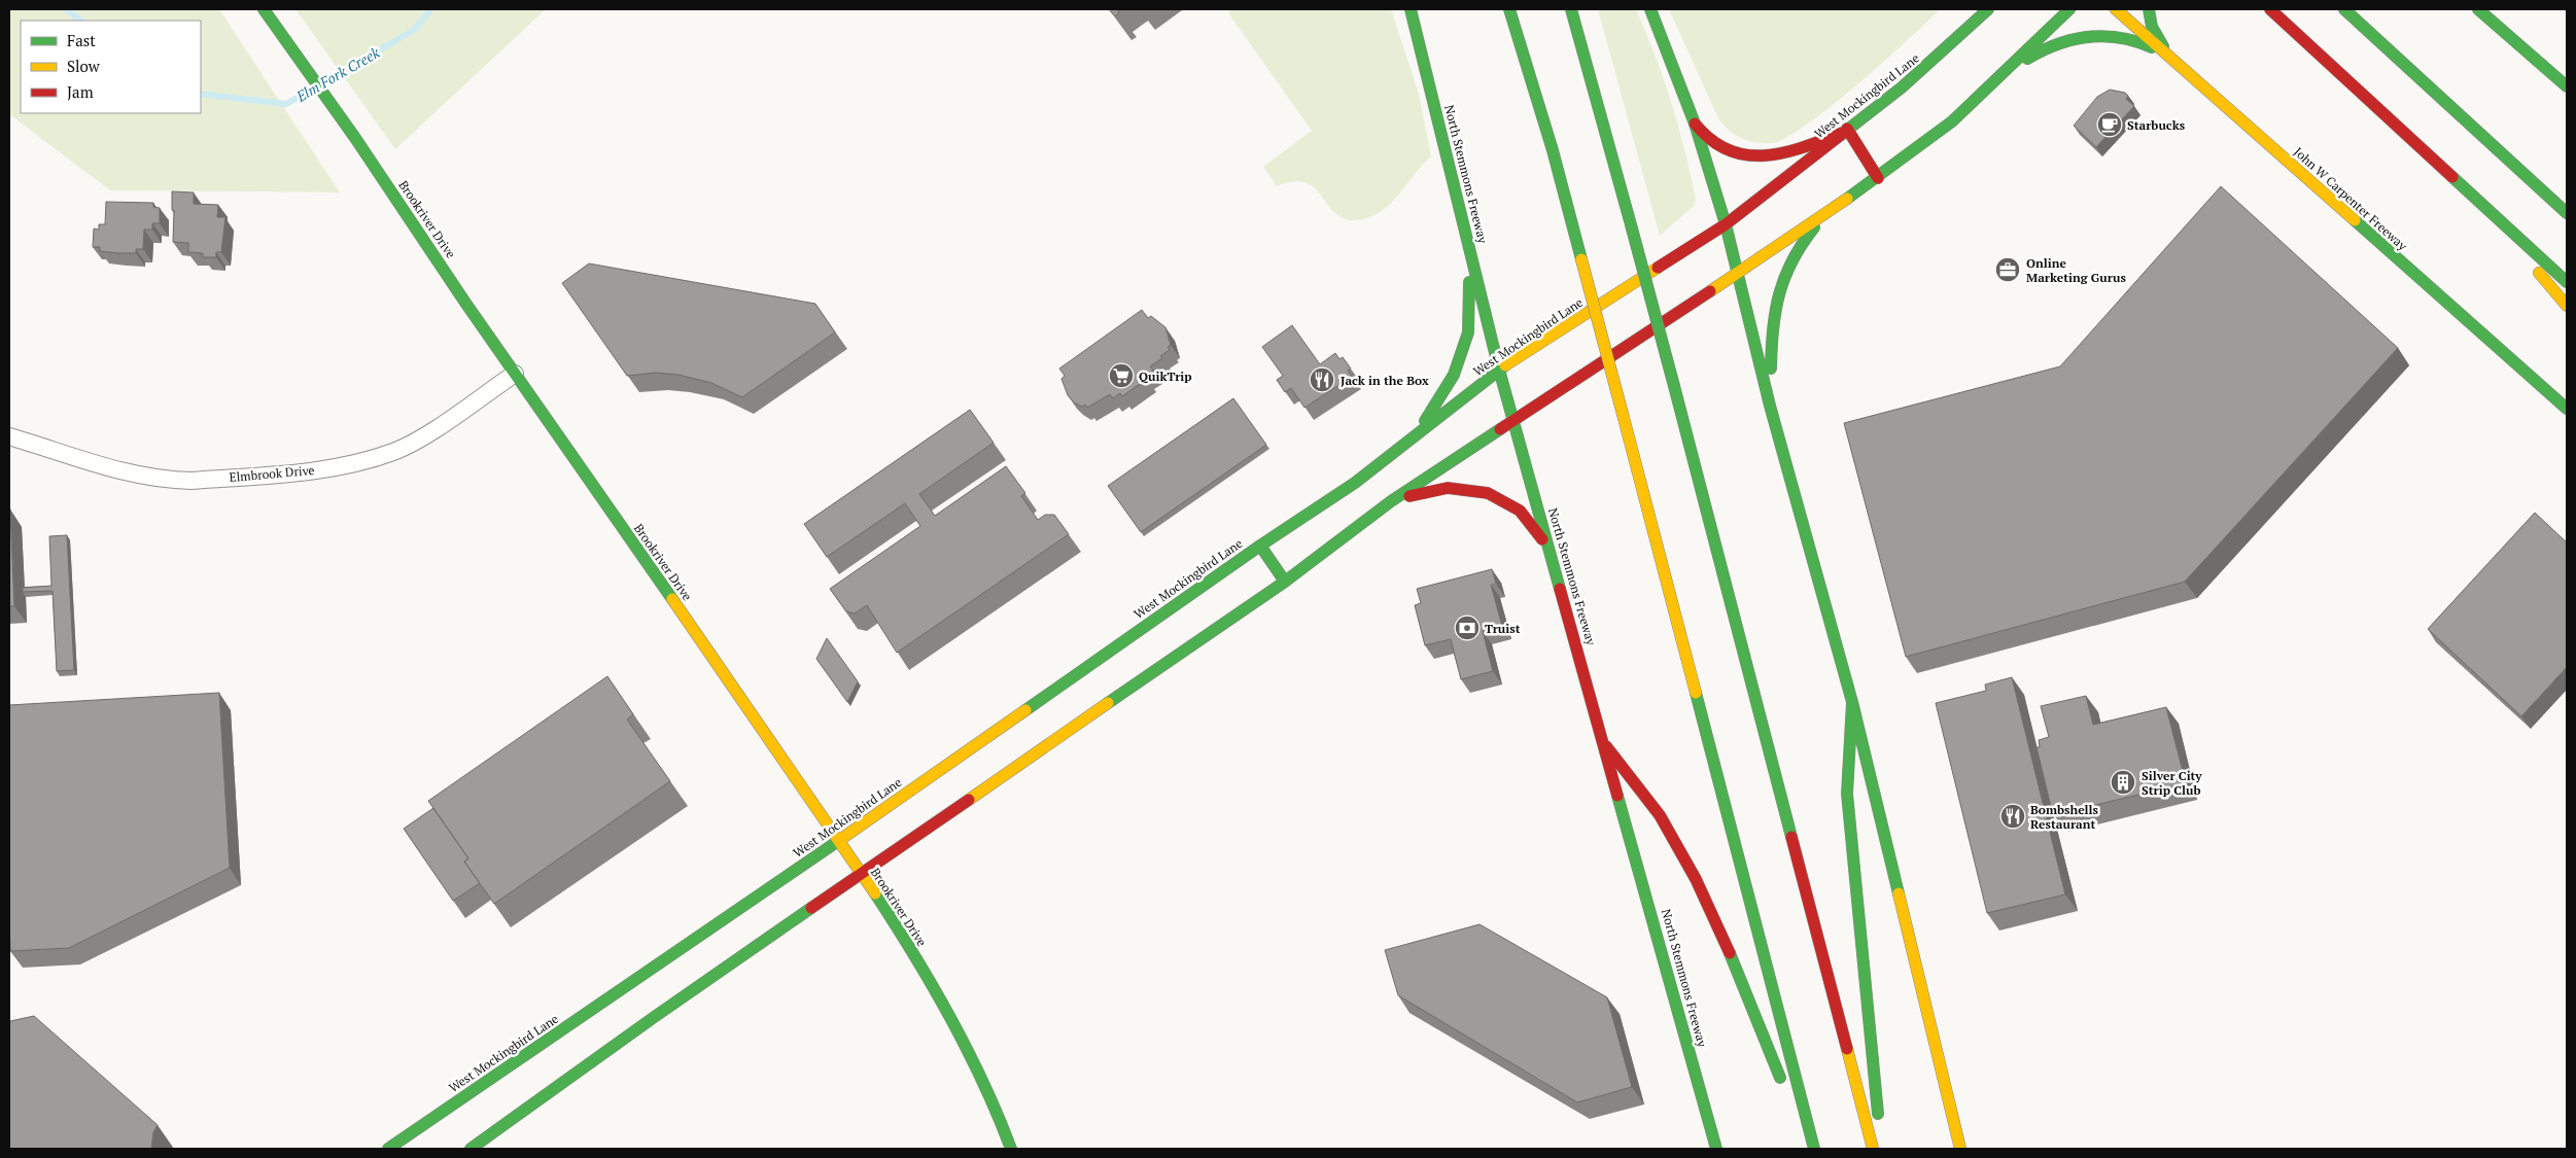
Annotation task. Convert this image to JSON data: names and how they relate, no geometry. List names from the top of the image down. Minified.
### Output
{"streets":{"main road":["West Mockingbird Lane","North Stemmons Freeway","John W Carpenter Freeway","Brookriver Drive"],"street":["Elmbrook Drive"]},"crossings":[["West Mockingbird Lane","North Stemmons Freeway"],["West Mockingbird Lane","Brookriver Drive"],["Brookriver Drive","Elmbrook Drive"]],"water":["Elm Fork Creek"],"places":{"cafe":["Starbucks"],"office":["Online Marketing Gurus"],"supermarket":["QuikTrip"],"restaurant":["Jack in the Box","Bombshells Restaurant"],"bank":["Truist"],"building":["Silver City Strip Club"]},"legend":["Fast","Slow","Jam"]}
